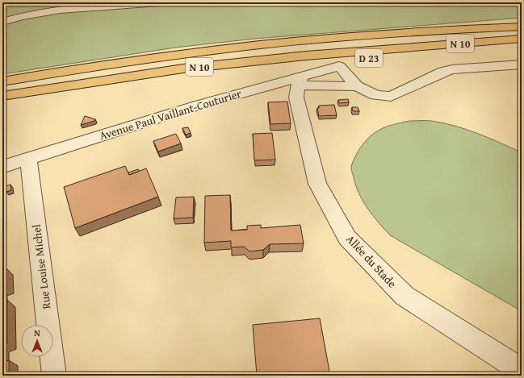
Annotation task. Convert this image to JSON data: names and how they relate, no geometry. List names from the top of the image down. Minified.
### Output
{"streets":{"main road":["N 10","D 23"],"street":["Avenue Paul Vaillant-Couturier","Allée du Stade","Rue Louise Michel"]},"crossings":[["N 10","D 23"],["D 23","Avenue Paul Vaillant-Couturier"],["Avenue Paul Vaillant-Couturier","Allée du Stade"],["Avenue Paul Vaillant-Couturier","Rue Louise Michel"]],"north":"top"}
